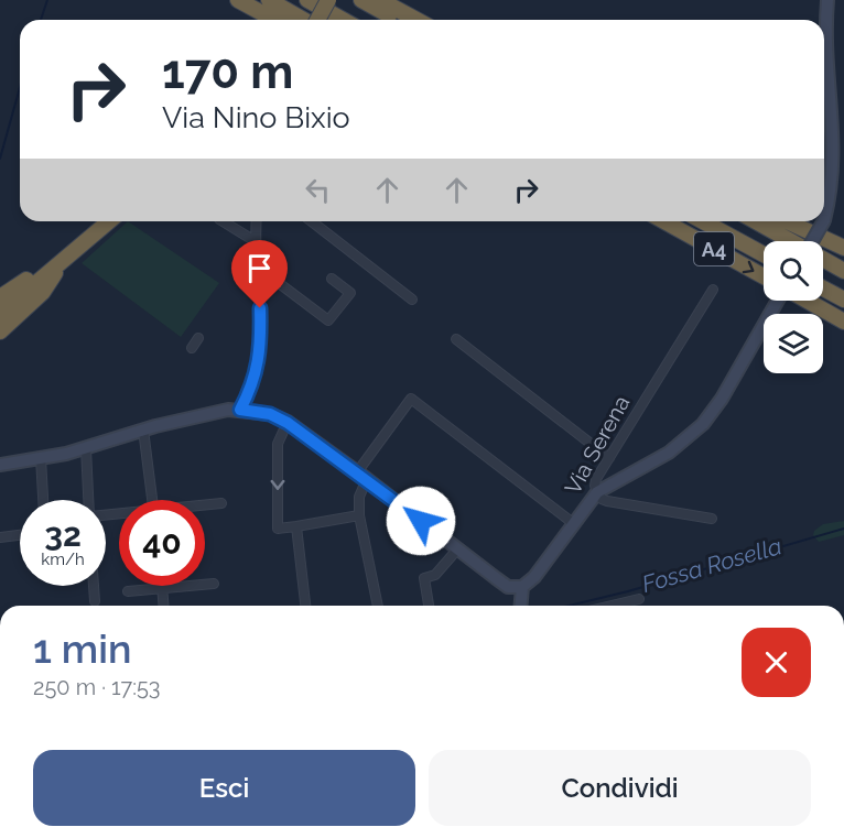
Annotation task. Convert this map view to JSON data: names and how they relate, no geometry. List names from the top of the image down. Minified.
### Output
{"streets":{"highway":["A4"],"street":["Via Serena"]},"water":["Fossa Rosella"],"page":{"turn":["170 m","Via Nino Bixio"],"speed":"32 km/h","limit":"40","heading":["1 min","250 m · 17:53"],"buttons":["Esci","Condividi"]}}
